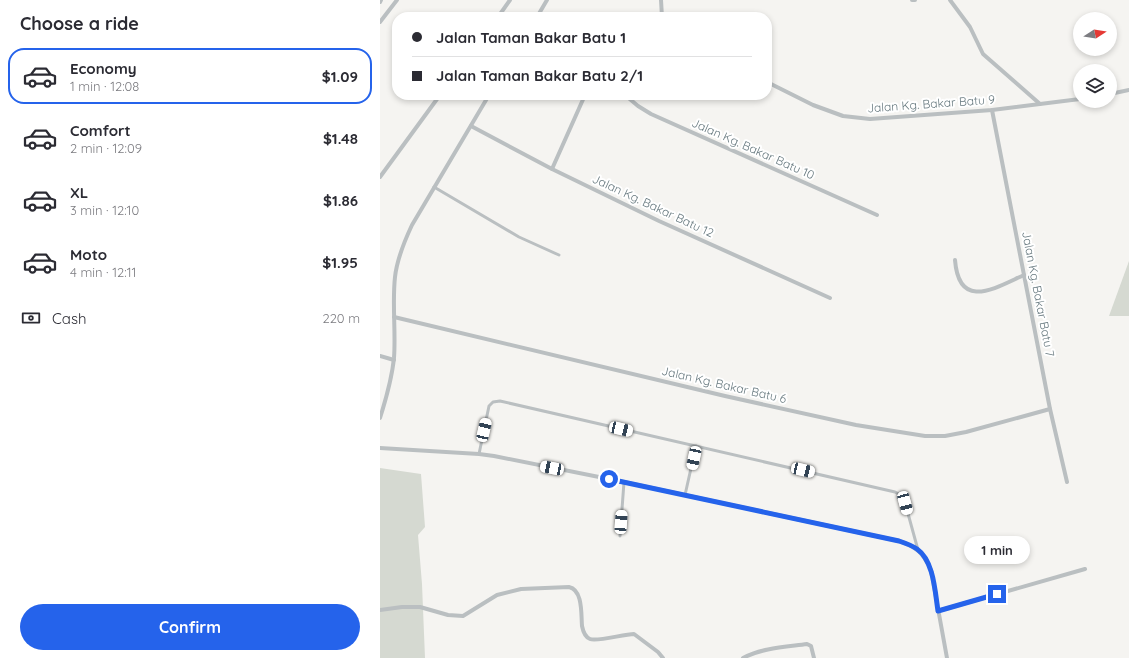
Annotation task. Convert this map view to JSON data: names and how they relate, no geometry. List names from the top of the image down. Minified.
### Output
{"streets":{"street":["Jalan Kg. Bakar Batu 9","Jalan Kg. Bakar Batu 10","Jalan Kg. Bakar Batu 12","Jalan Kg. Bakar Batu 7","Jalan Kg. Bakar Batu 6"]},"crossings":[["Jalan Kg. Bakar Batu 9","Jalan Kg. Bakar Batu 7"],["Jalan Kg. Bakar Batu 7","Jalan Kg. Bakar Batu 6"]],"north":"right","page":{"heading":"Choose a ride","banner":["Jalan Taman Bakar Batu 1","Jalan Taman Bakar Batu 2/1"],"list":[{"name":"Economy","note":"1 min · 12:08","value":"$1.09"},{"name":"Comfort","note":"2 min · 12:09","value":"$1.48"},{"name":"XL","note":"3 min · 12:10","value":"$1.86"},{"name":"Moto","note":"4 min · 12:11","value":"$1.95"}],"pay":["Cash","220 m"],"bubble":"1 min","buttons":"Confirm"}}
